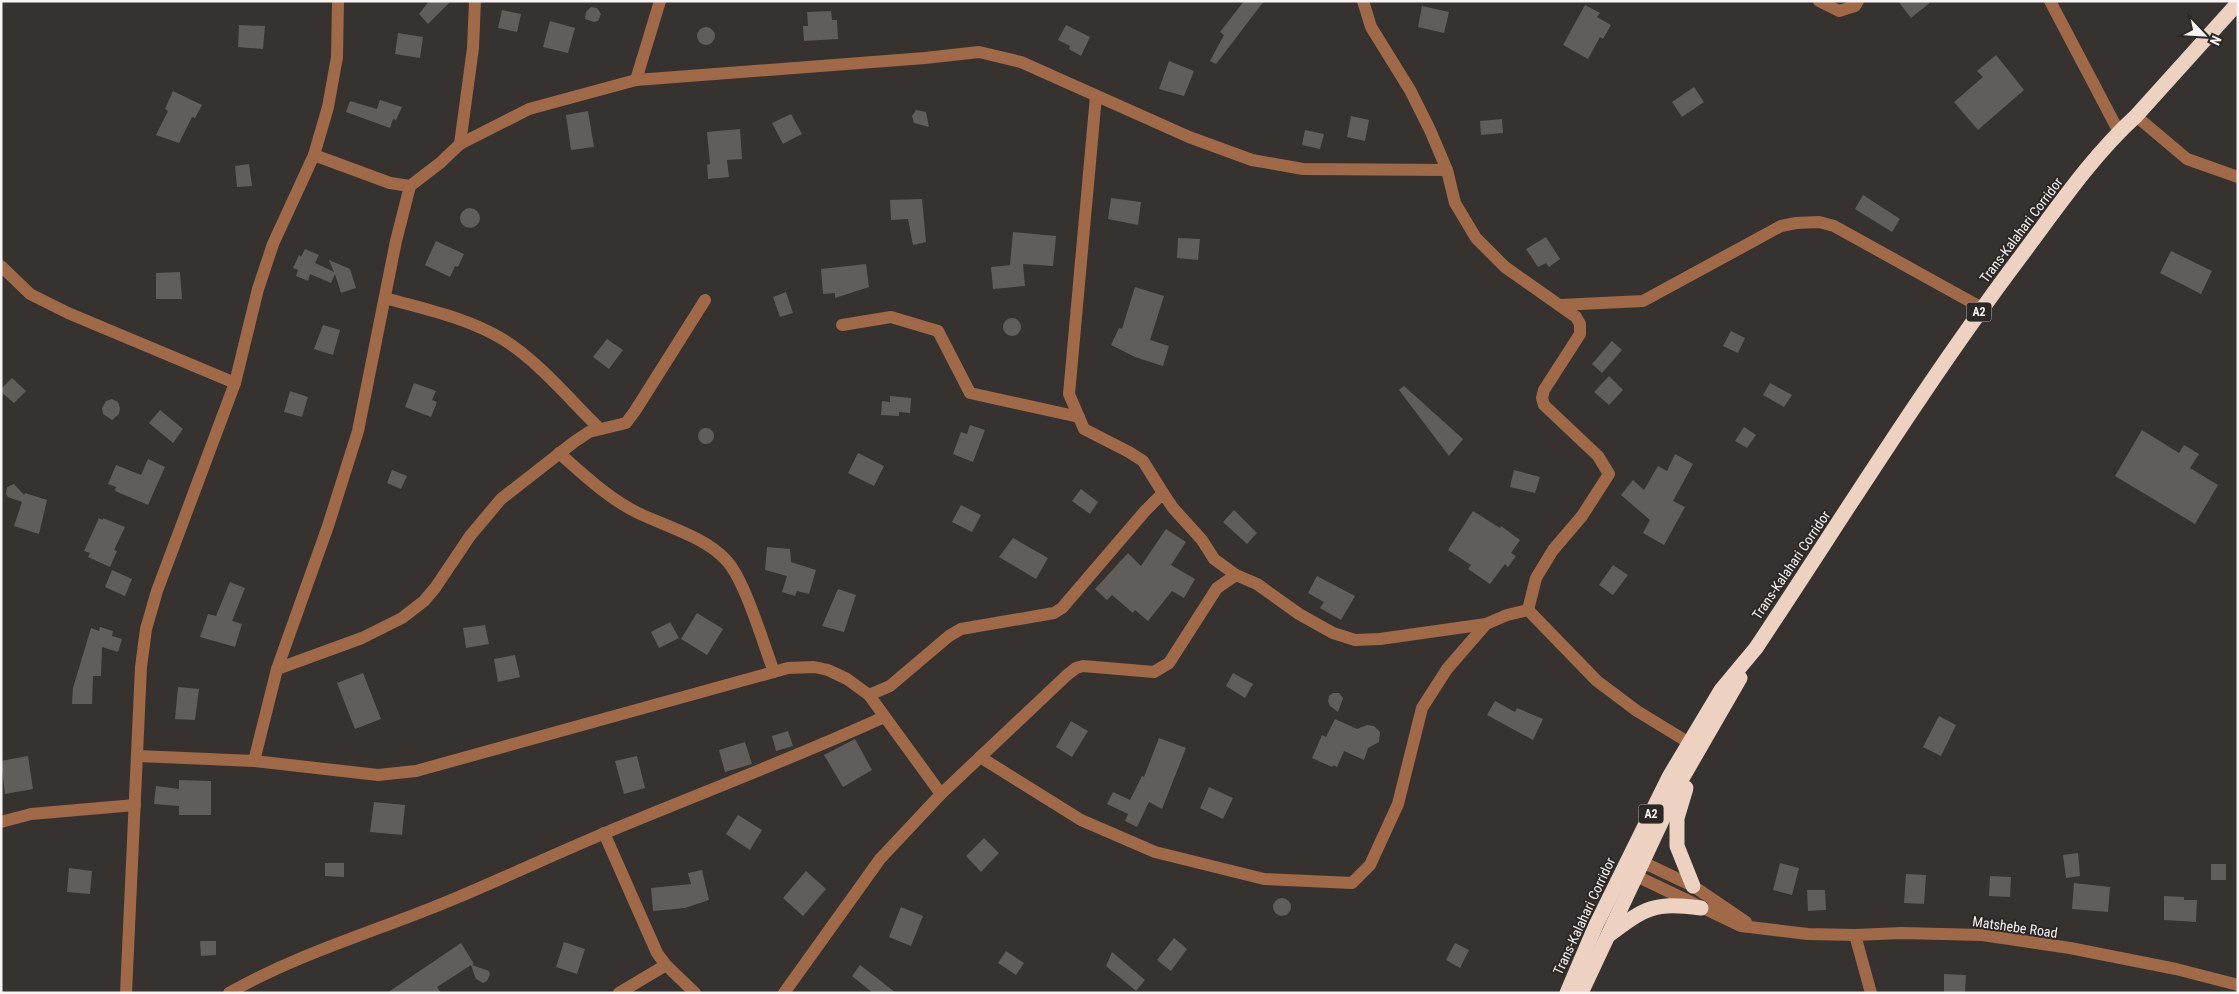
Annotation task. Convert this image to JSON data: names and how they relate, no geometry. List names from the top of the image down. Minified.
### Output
{"streets":{"highway":["Trans-Kalahari Corridor","A2"],"street":["Matshebe Road"]},"north":"bottom right"}
